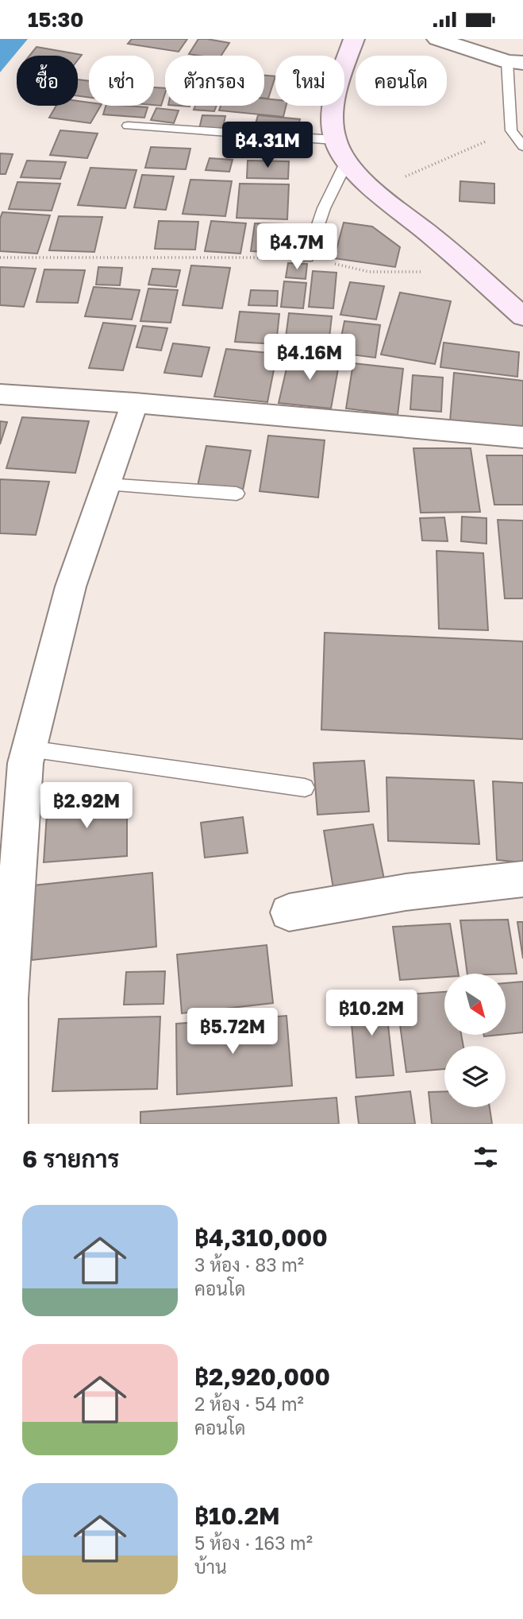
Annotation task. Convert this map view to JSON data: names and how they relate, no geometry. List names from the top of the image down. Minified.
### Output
{"north":"bottom right","page":{"status":"15:30","chip":["ซื้อ","เช่า","ตัวกรอง","ใหม่","คอนโด"],"price":["฿4.31M","฿4.7M","฿4.16M","฿2.92M","฿10.2M","฿5.72M"],"heading":"6 รายการ","list":[{"name":"฿4,310,000","note":"3 ห้อง · 83 m² · คอนโด"},{"name":"฿2,920,000","note":"2 ห้อง · 54 m² · คอนโด"},{"name":"฿10.2M","note":"5 ห้อง · 163 m² · บ้าน"}]}}
